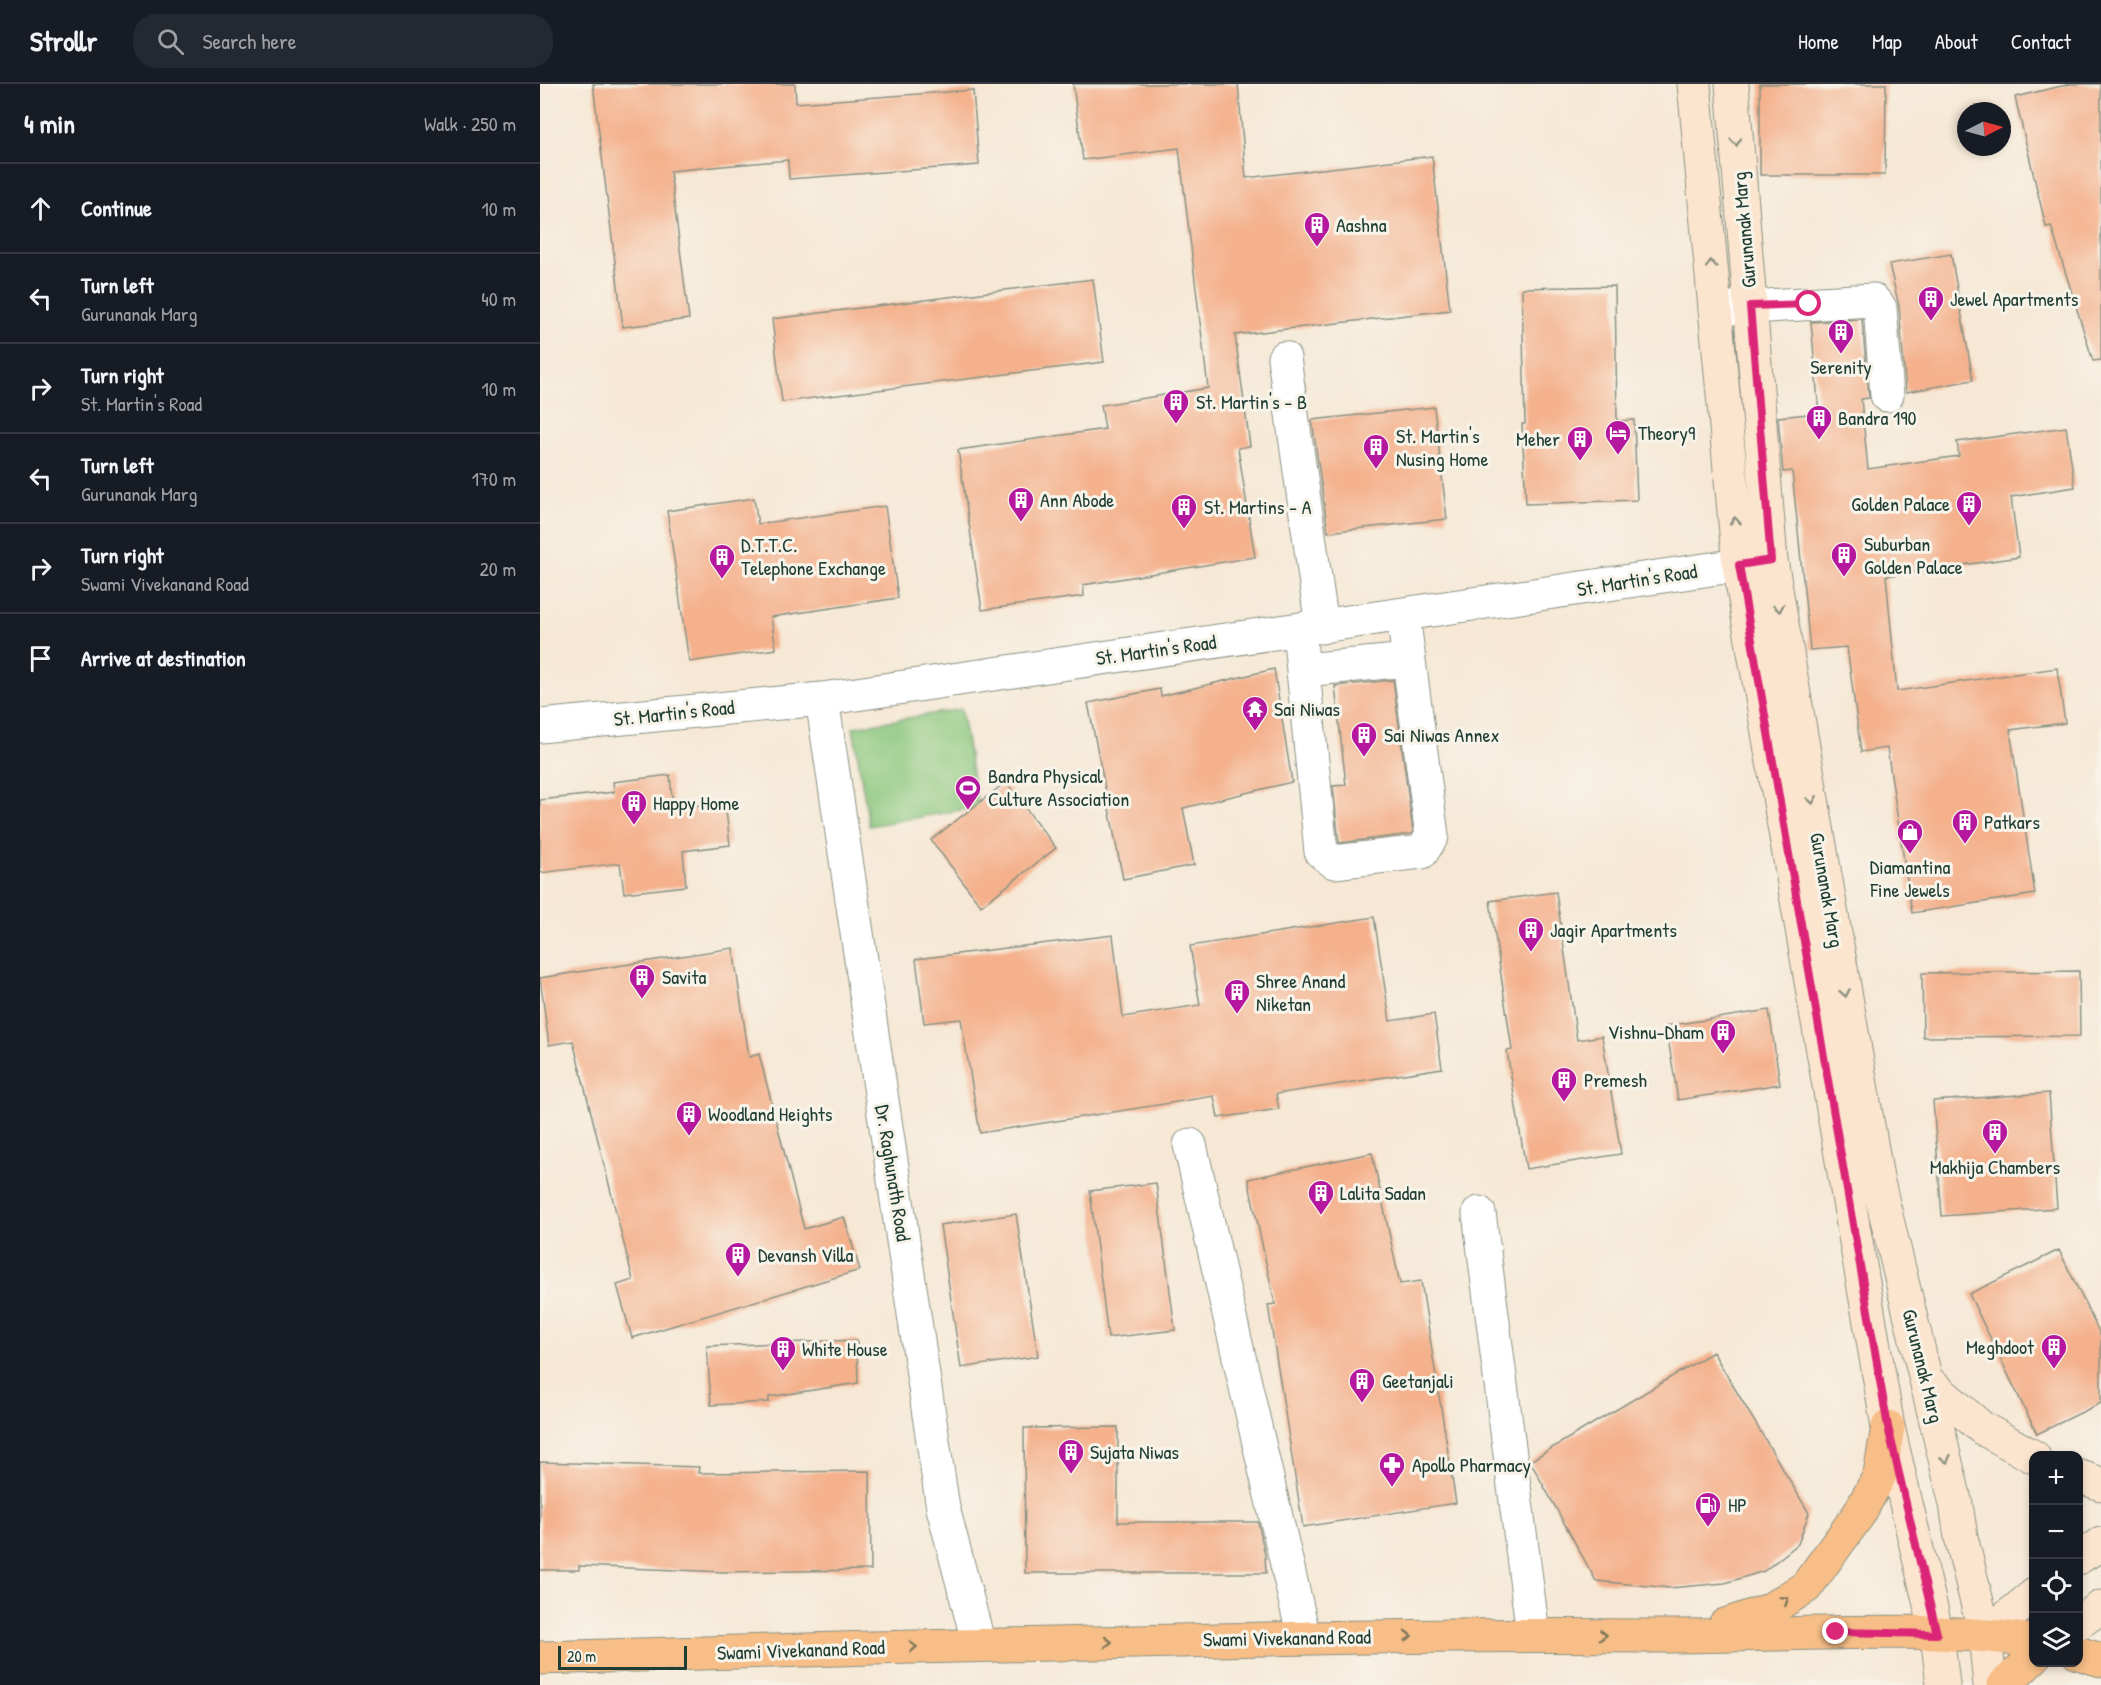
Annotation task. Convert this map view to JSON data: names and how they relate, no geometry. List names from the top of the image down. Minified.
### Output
{"streets":{"main road":["Gurunanak Marg","Swami Vivekanand Road"],"street":["St. Martin's Road","Dr. Raghunath Road"]},"crossings":[["Gurunanak Marg","St. Martin's Road"],["Gurunanak Marg","Swami Vivekanand Road"],["St. Martin's Road","Dr. Raghunath Road"],["Dr. Raghunath Road","Swami Vivekanand Road"]],"one_way":["Swami Vivekanand Road"],"places":{"building":["Aashna","Jewel Apartments","Serenity","St. Martin's - B","Bandra 190","Meher","St. Martin's Nusing Home","Ann Abode","Golden Palace","St. Martins - A","Suburban Golden Palace","D.T.T.C. Telephone Exchange","Sai Niwas Annex","Happy Home","Patkars","Jagir Apartments","Savita","Shree Anand Niketan","Vishnu-Dham","Premesh","Woodland Heights","Makhija Chambers","Lalita Sadan","Devansh Villa","Meghdoot","White House","Geetanjali","Sujata Niwas"],"hotel":["Theory9"],"temple":["Sai Niwas"],"sports":["Bandra Physical Culture Association"],"shop":["Diamantina Fine Jewels"],"pharmacy":["Apollo Pharmacy"],"fuel station":["HP"]},"scale_bar":"20 m","north":"right","page":{"header":"Strollr","search":"Search here","nav":["Home","Map","About","Contact"],"heading":["4 min","Walk · 250 m"],"list":[["Continue","10 m"],["Turn left","Gurunanak Marg","40 m"],["Turn right","St. Martin's Road","10 m"],["Turn left","Gurunanak Marg","170 m"],["Turn right","Swami Vivekanand Road","20 m"],"Arrive at destination"],"map_buttons":["+","−"],"scale":"20 m"}}
